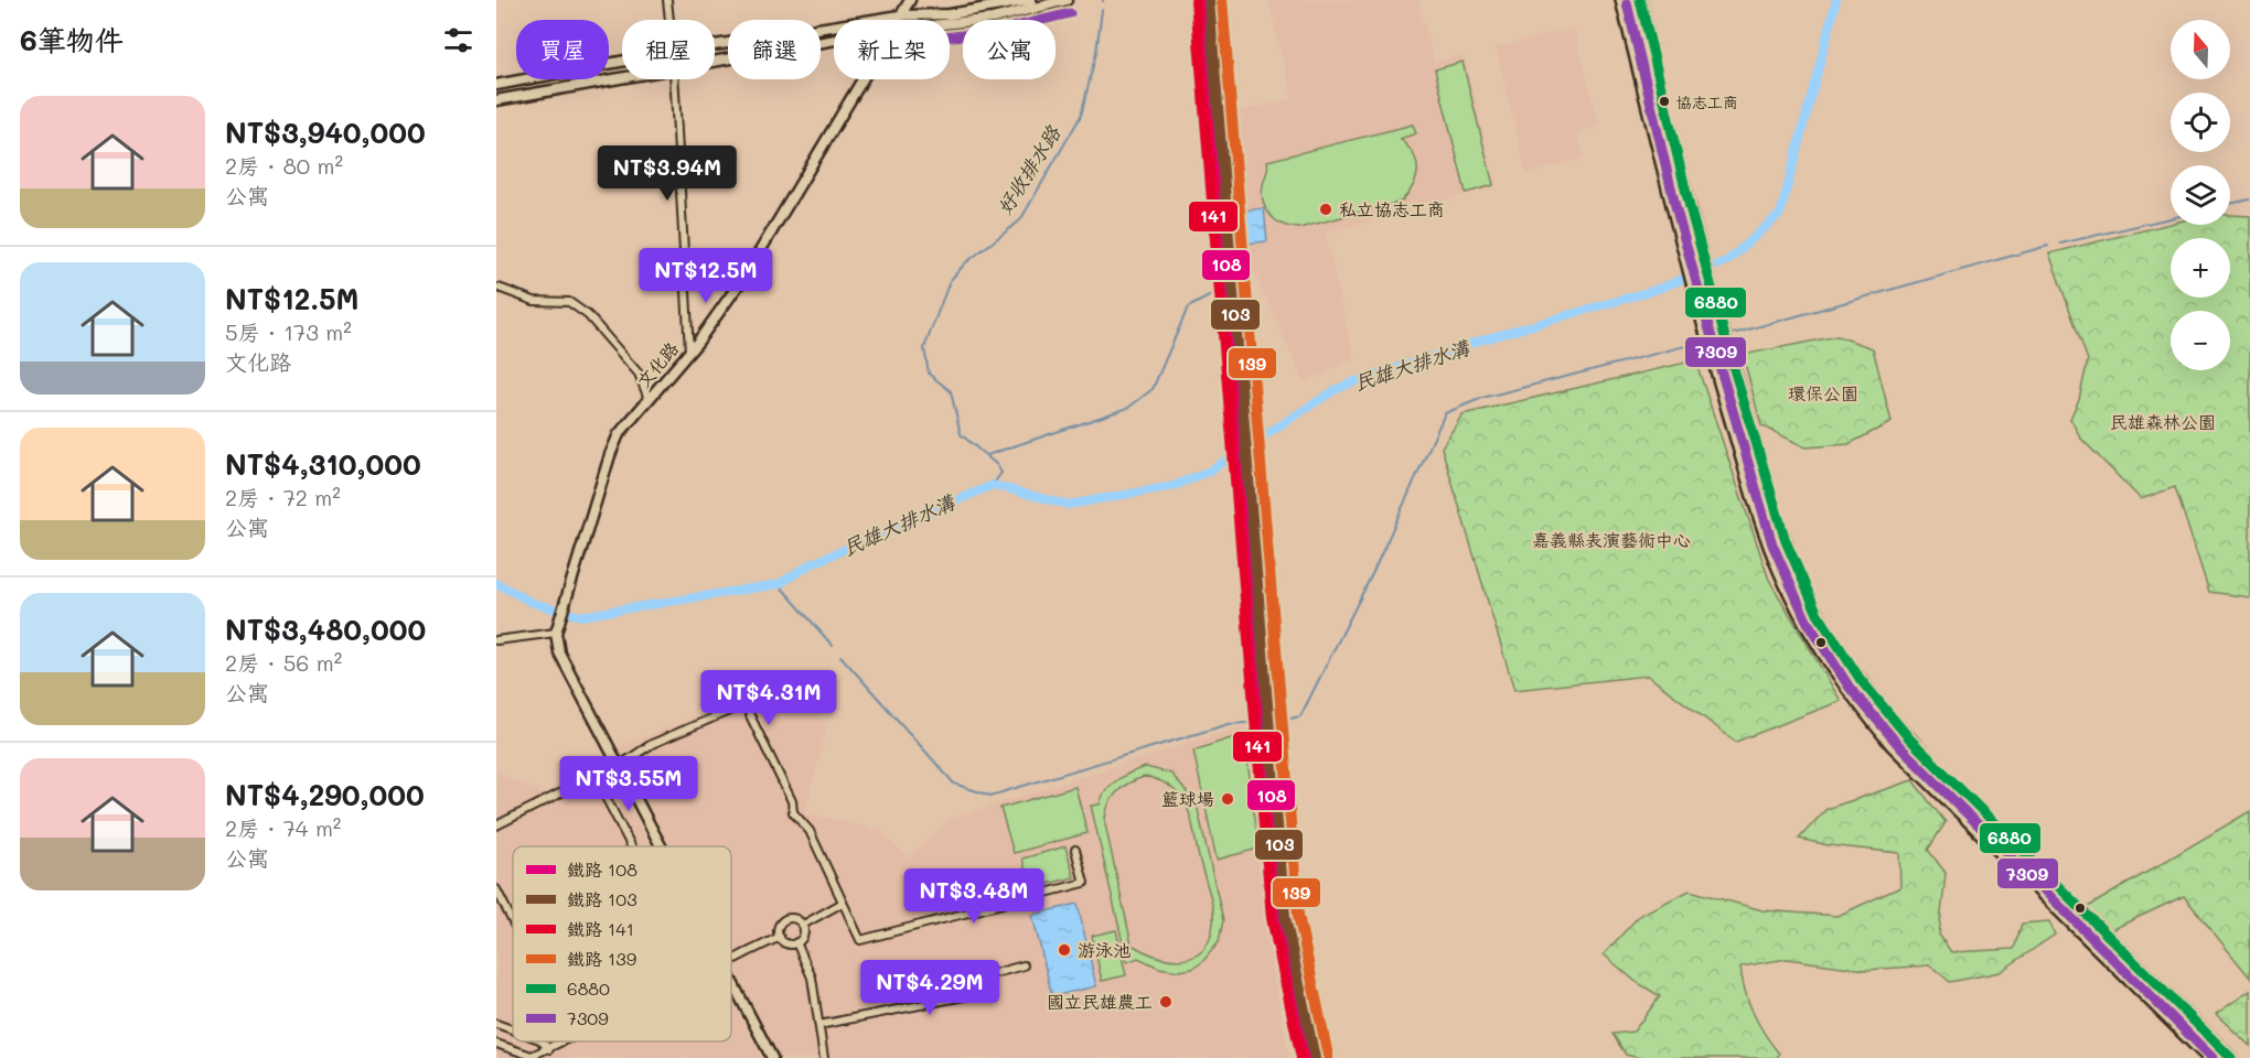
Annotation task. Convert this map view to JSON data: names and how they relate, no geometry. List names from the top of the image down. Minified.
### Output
{"streets":{"street":["文化路"]},"water":["好收排水路","民雄大排水溝"],"parks":["環保公園","民雄森林公園","嘉義縣表演藝術中心"],"places":["協志工商","私立協志工商","籃球場","游泳池","國立民雄農工"],"lines":["rail line 108","rail line 103","rail line 139","transit line 6880","rail line 141","transit line 7309"],"legend":["鐵路 108","鐵路 103","鐵路 141","鐵路 139","6880","7309"],"north":"top","page":{"heading":"6筆物件","map_buttons":["+","−"],"chip":["買屋","租屋","篩選","新上架","公寓"],"list":[{"name":"NT$3,940,000","note":"2房 · 80 m² · 公寓"},{"name":"NT$12.5M","note":"5房 · 173 m² · 文化路"},{"name":"NT$4,310,000","note":"2房 · 72 m² · 公寓"},{"name":"NT$3,480,000","note":"2房 · 56 m² · 公寓"},{"name":"NT$4,290,000","note":"2房 · 74 m² · 公寓"}],"price":["NT$3.94M","NT$12.5M","NT$4.31M","NT$3.55M","NT$3.48M","NT$4.29M"]}}
